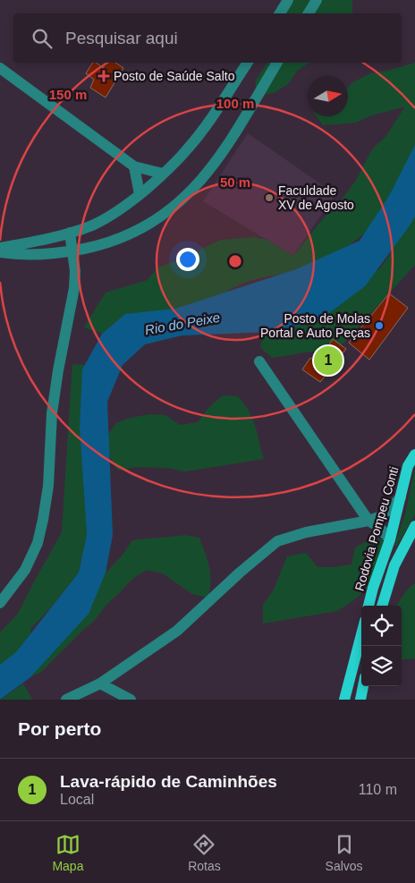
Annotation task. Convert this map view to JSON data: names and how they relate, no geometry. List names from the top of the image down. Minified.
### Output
{"streets":{"main road":["Rodovia Pompeu Conti"]},"water":["Rio do Peixe"],"places":{"health":["Posto de Saúde Salto"],"other":["Faculdade XV de Agosto","Posto de Molas Portal e Auto Peças"]},"north":"right","page":{"search":"Pesquisar aqui","pins":"1","heading":"Por perto","list":[{"mark":"1","name":"Lava-rápido de Caminhões","note":"Local","value":"110 m"}],"nav":["Mapa","Rotas","Salvos"]},"rings":["150 m","100 m","50 m"]}
